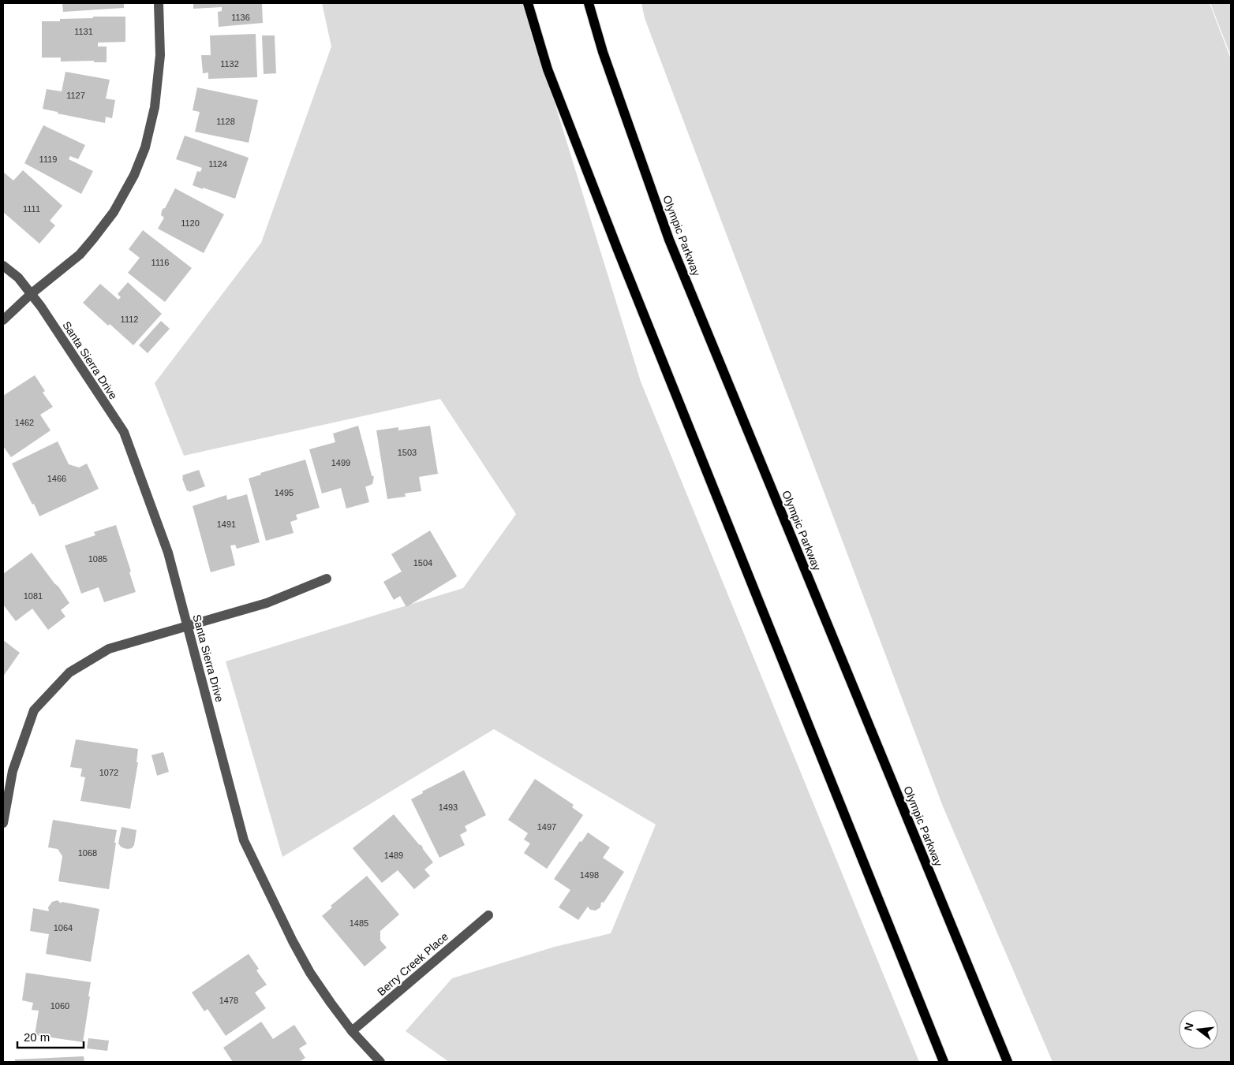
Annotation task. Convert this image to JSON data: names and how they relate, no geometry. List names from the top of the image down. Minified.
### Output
{"streets":{"main road":["Olympic Parkway"],"street":["Santa Sierra Drive","Berry Creek Place"]},"crossings":[["Santa Sierra Drive","Berry Creek Place"]],"house_numbers":["1136","1131","1132","1127","1128","1119","1124","1111","1120","1116","1112","1462","1503","1499","1466","1495","1491","1085","1504","1081","1072","1493","1497","1068","1489","1498","1485","1064","1478","1060"],"scale_bar":"20 m","north":"left"}
